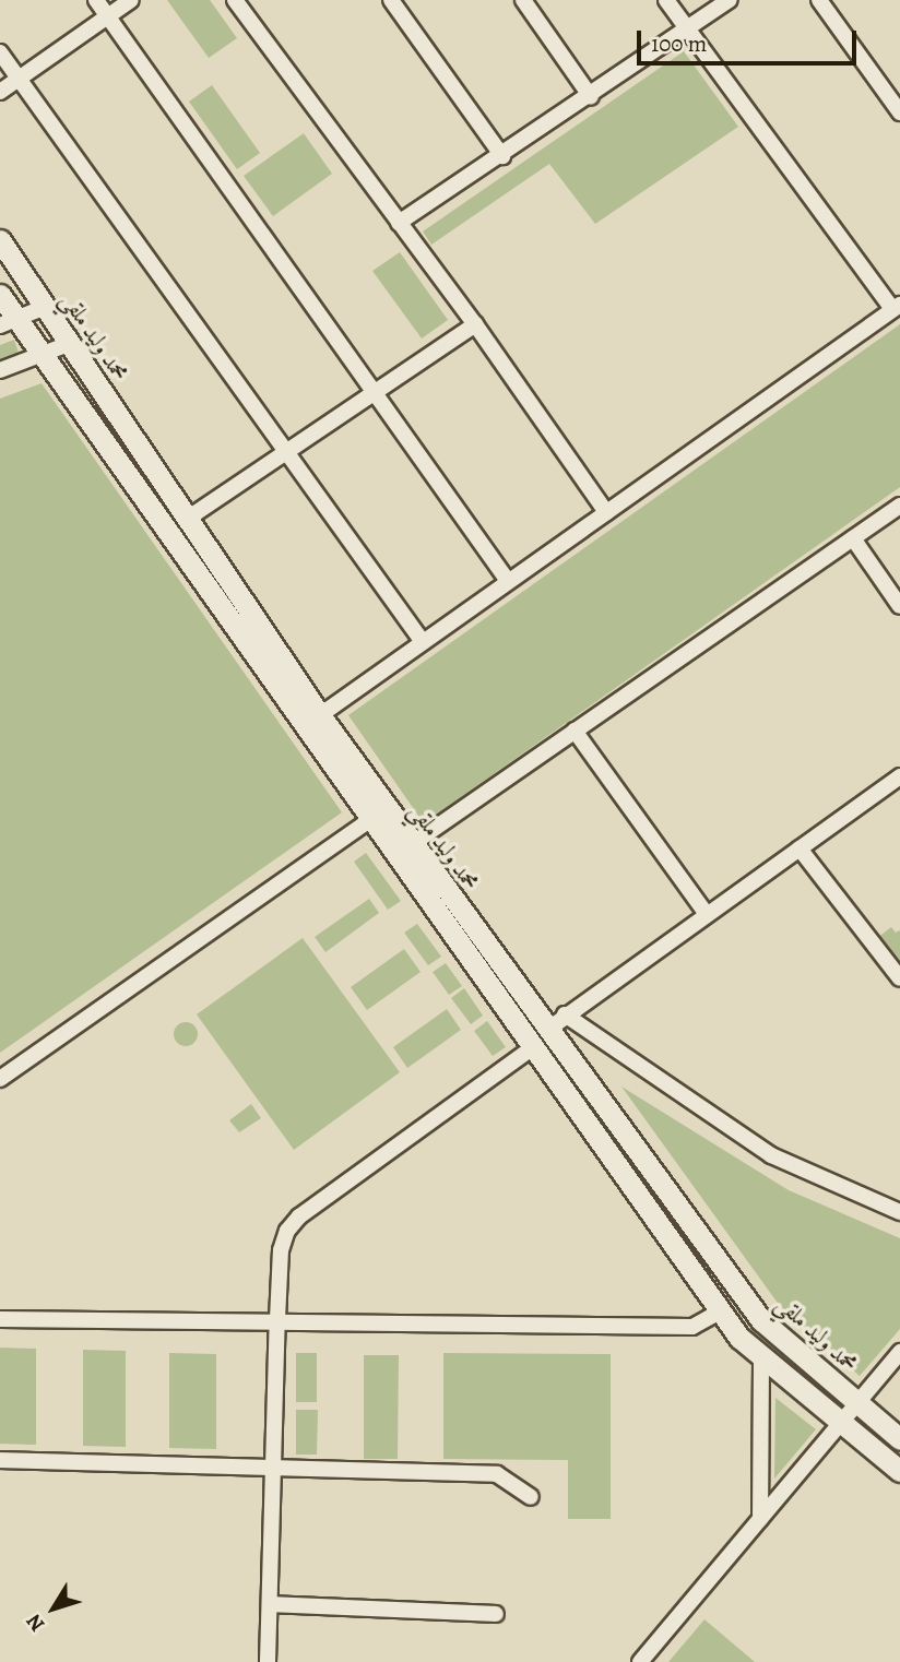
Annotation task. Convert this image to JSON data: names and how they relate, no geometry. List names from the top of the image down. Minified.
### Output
{"streets":{"street":["محمد وليد ملقي"]},"scale_bar":"100 m","north":"bottom left"}
